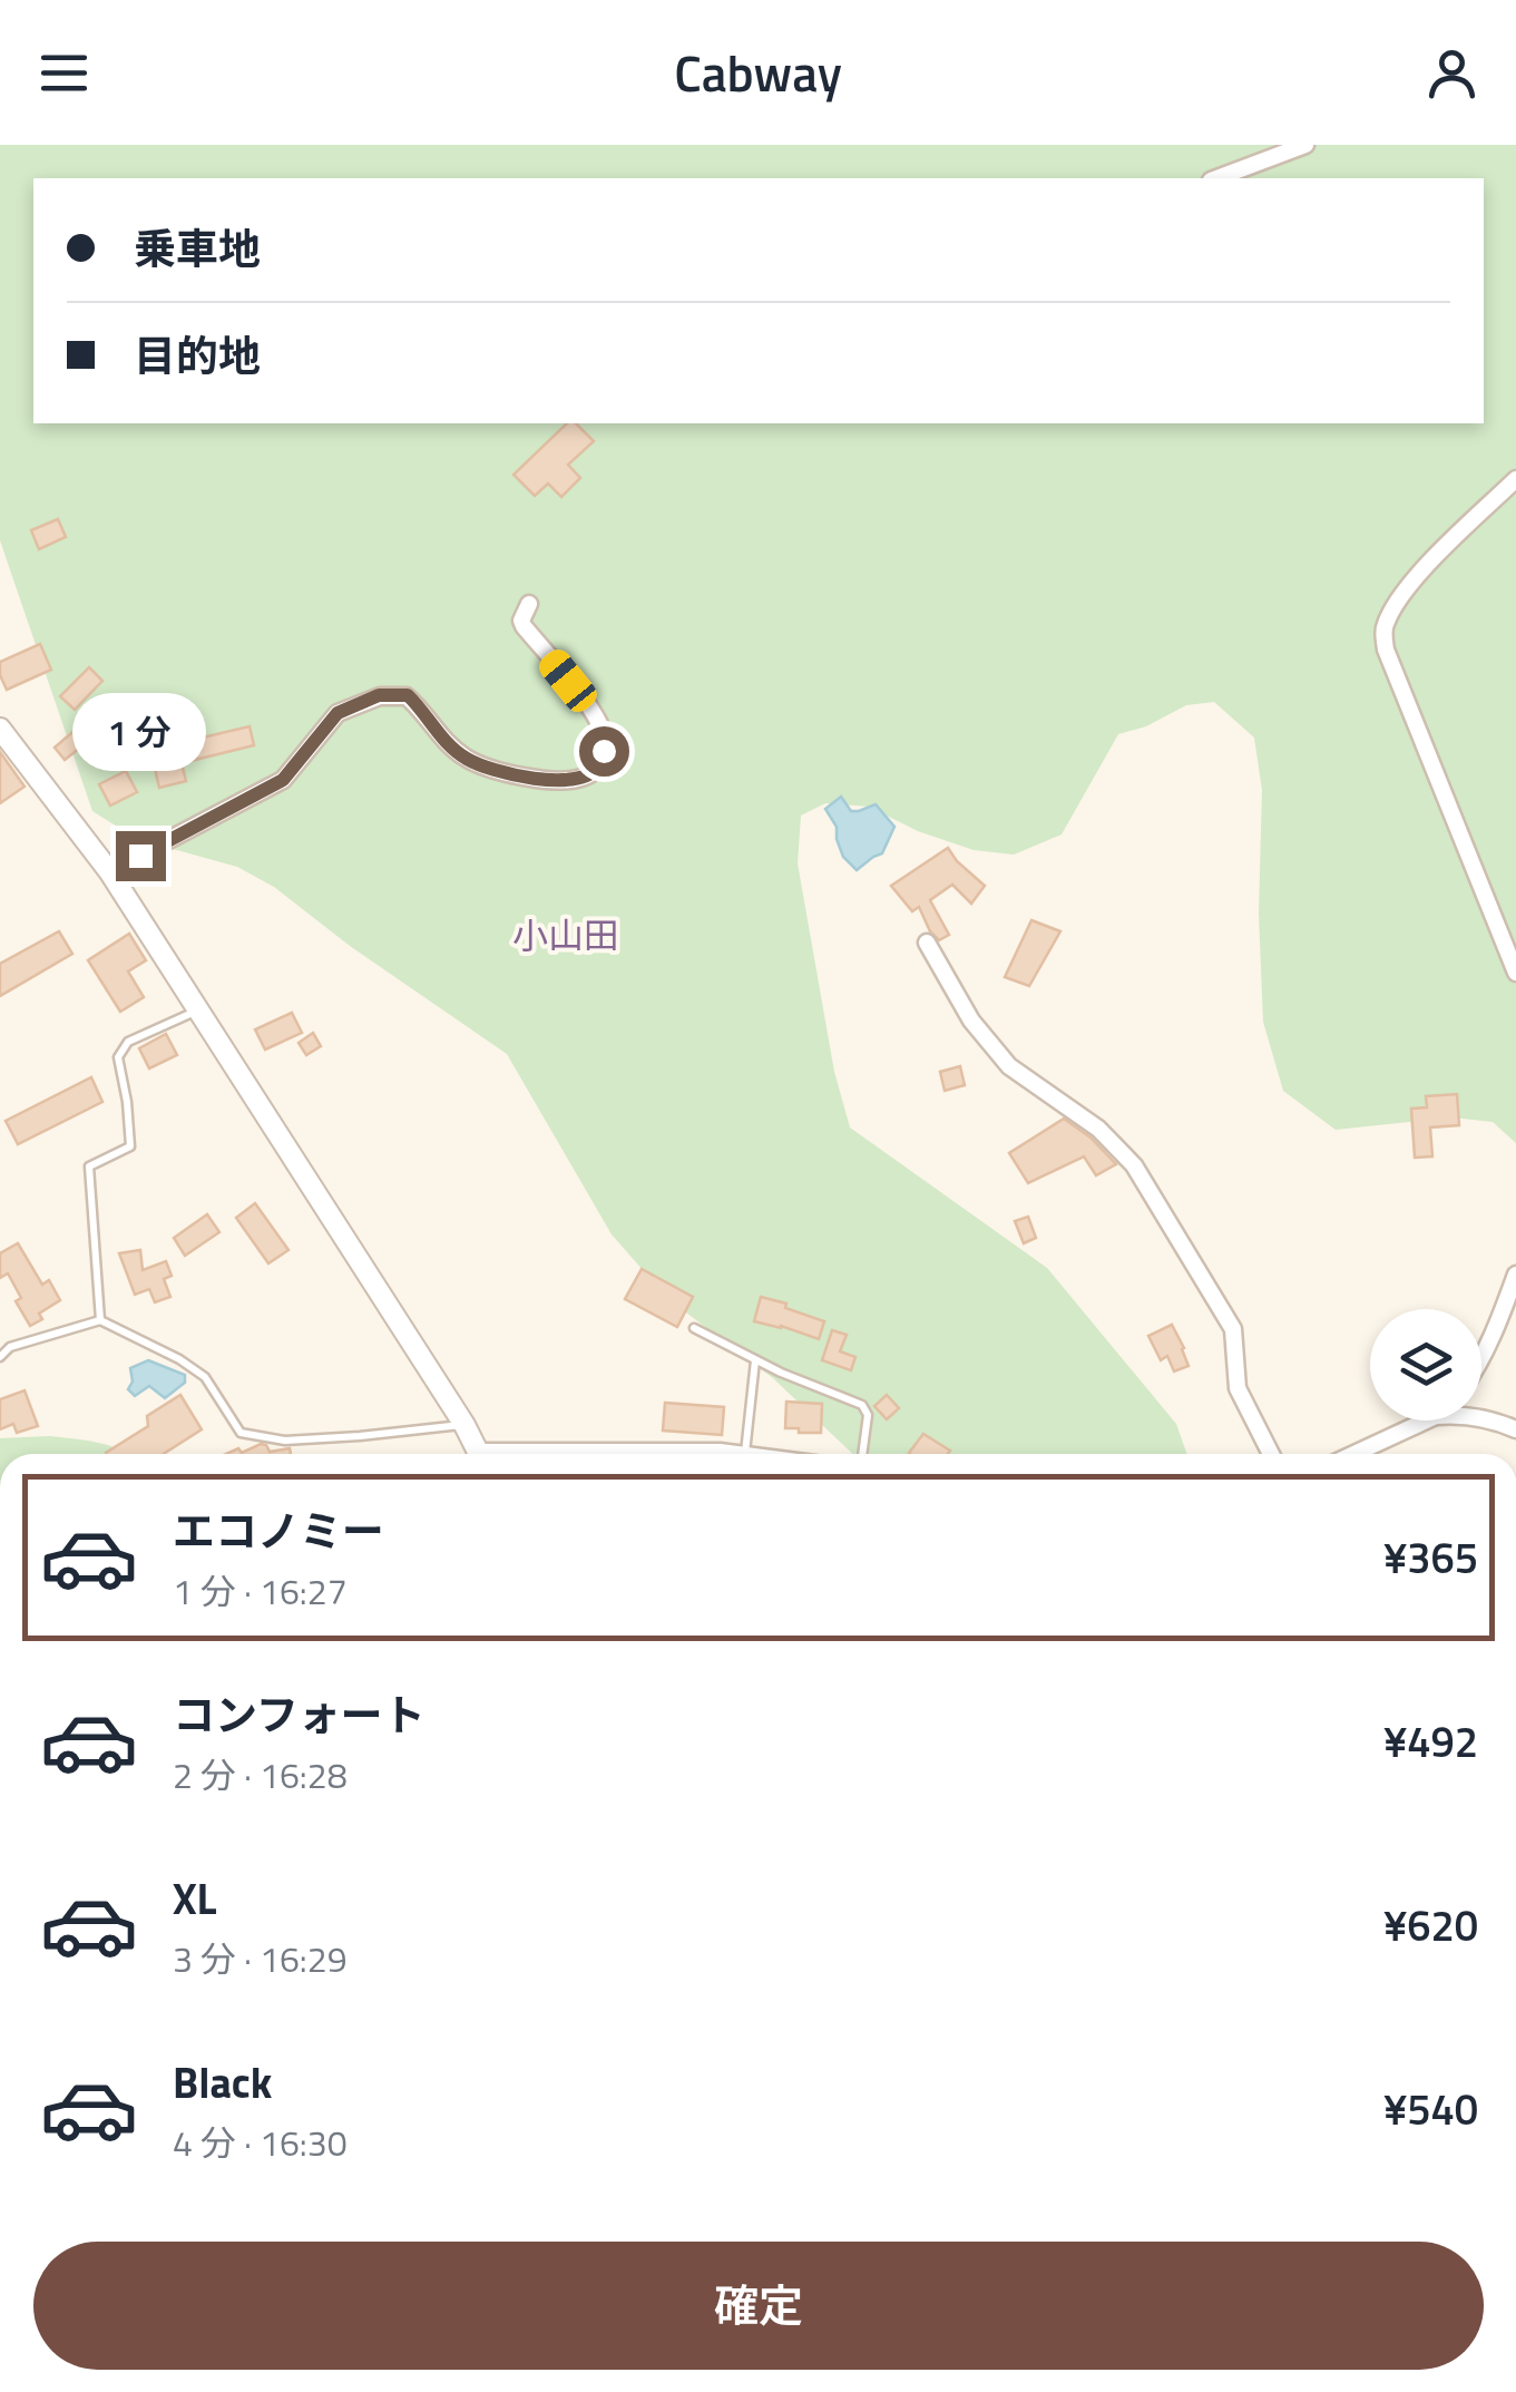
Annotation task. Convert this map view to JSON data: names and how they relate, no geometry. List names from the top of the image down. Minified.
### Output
{"districts":["小山田"],"page":{"header":"Cabway","banner":["乗車地","目的地"],"bubble":"1 分","list":[{"name":"エコノミー","note":"1 分 · 16:27","value":"¥365"},{"name":"コンフォート","note":"2 分 · 16:28","value":"¥492"},{"name":"XL","note":"3 分 · 16:29","value":"¥620"},{"name":"Black","note":"4 分 · 16:30","value":"¥540"}],"buttons":"確定"}}
